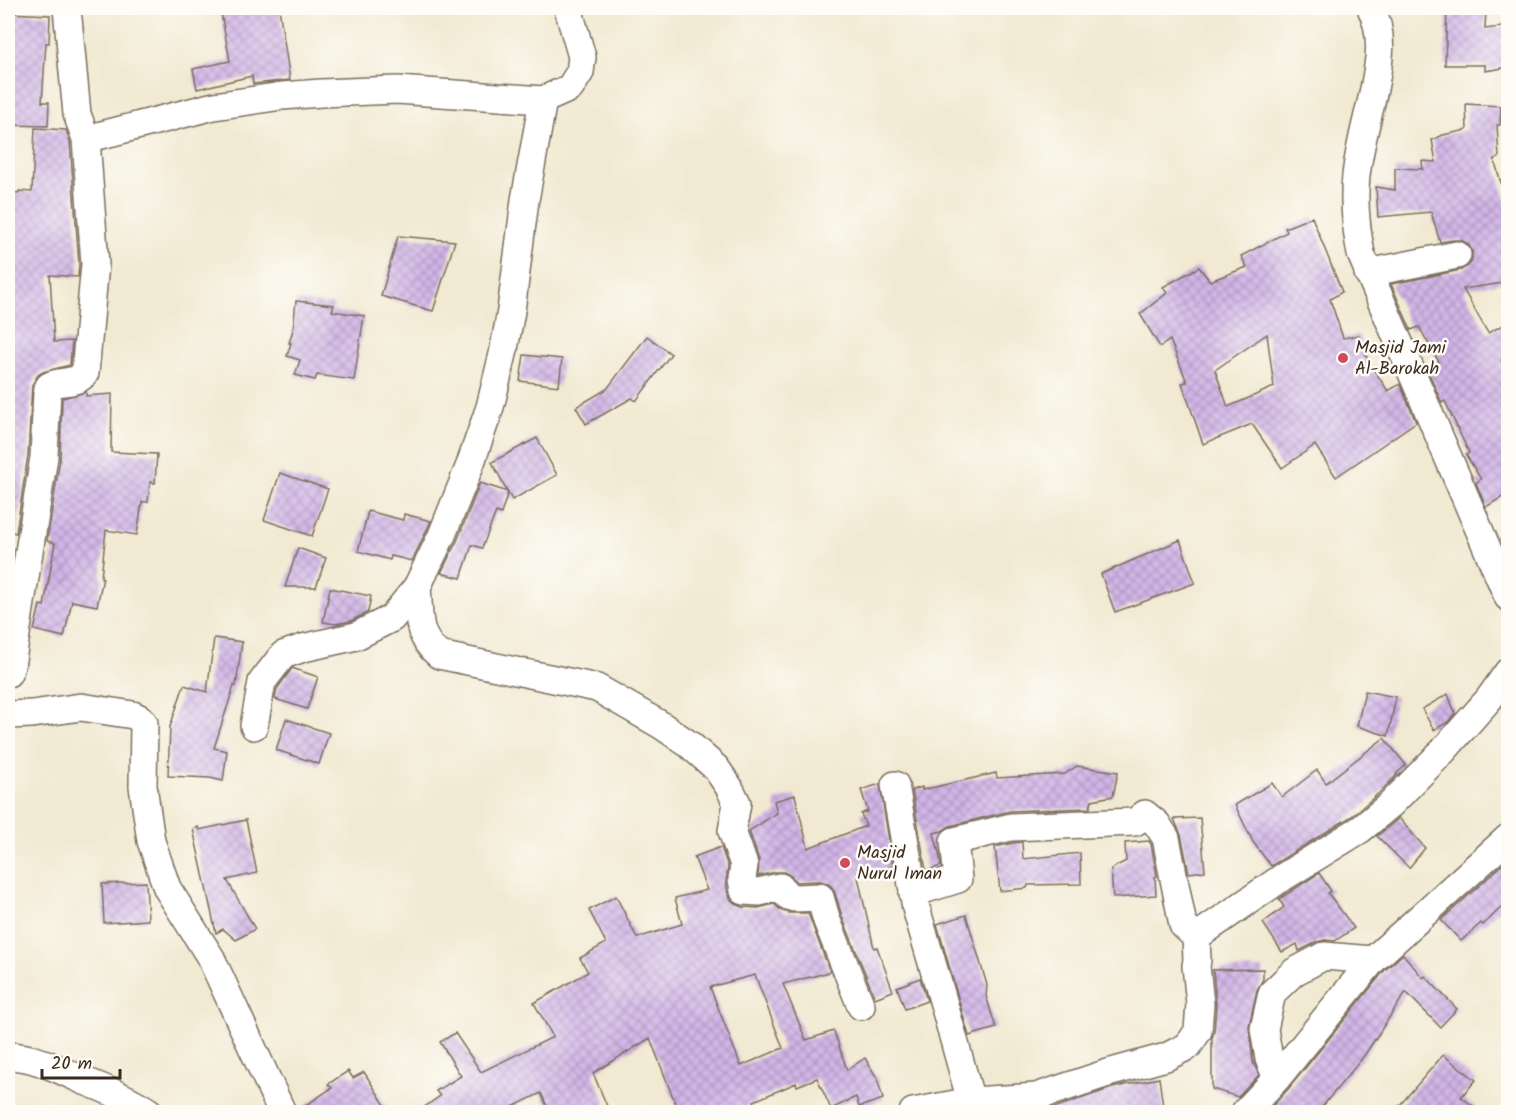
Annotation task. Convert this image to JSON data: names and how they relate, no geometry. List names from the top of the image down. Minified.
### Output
{"places":["Masjid Jami Al-Barokah","Masjid Nurul Iman"],"scale_bar":"20 m"}
